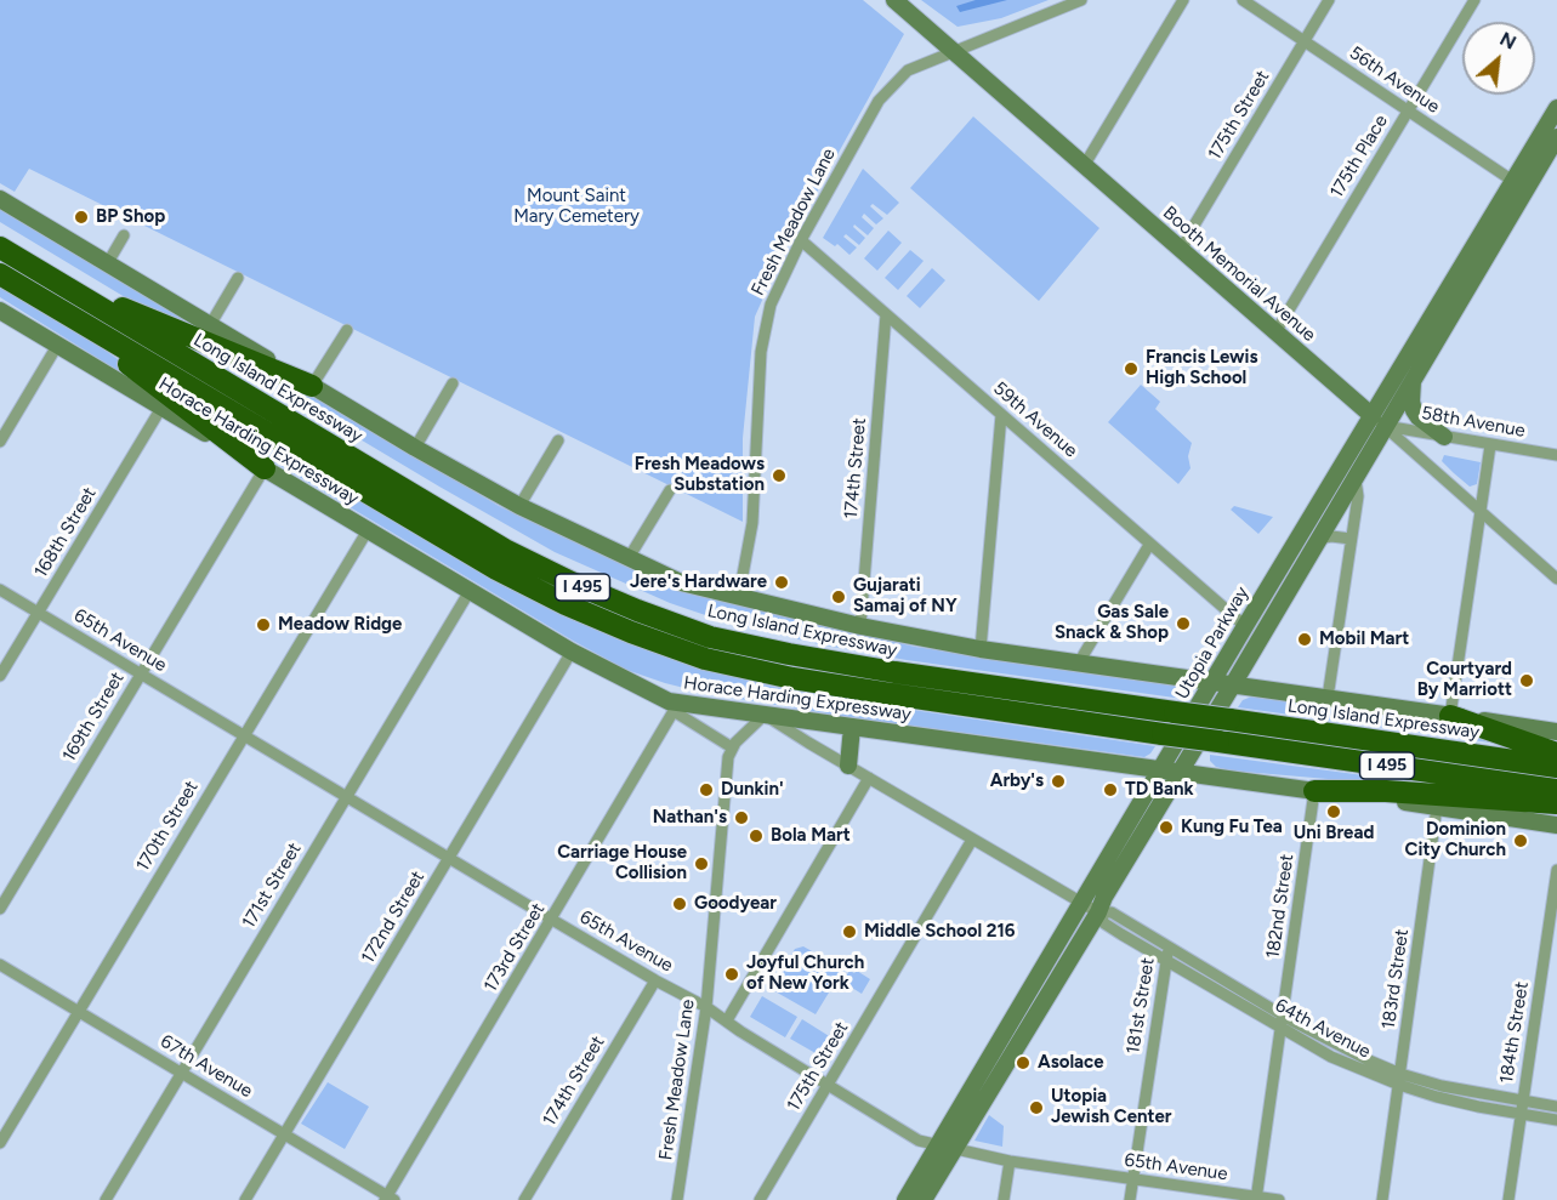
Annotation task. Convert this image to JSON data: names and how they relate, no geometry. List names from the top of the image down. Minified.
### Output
{"streets":{"highway":["Long Island Expressway","I 495"],"main road":["Booth Memorial Avenue","Horace Harding Expressway","Utopia Parkway"],"street":["56th Avenue","175th Street","175th Place","Fresh Meadow Lane","59th Avenue","58th Avenue","174th Street","168th Street","65th Avenue","169th Street","170th Street","171st Street","182nd Street","172nd Street","173rd Street","183rd Street","181st Street","64th Avenue","184th Street","67th Avenue"]},"crossings":[["56th Avenue","175th Street"],["56th Avenue","175th Place"],["56th Avenue","Utopia Parkway"],["175th Street","Booth Memorial Avenue"],["175th Street","65th Avenue"],["175th Street","64th Avenue"],["175th Place","Booth Memorial Avenue"],["Fresh Meadow Lane","Booth Memorial Avenue"],["Fresh Meadow Lane","59th Avenue"],["Fresh Meadow Lane","65th Avenue"],["Booth Memorial Avenue","58th Avenue"],["Booth Memorial Avenue","Utopia Parkway"],["59th Avenue","174th Street"],["59th Avenue","Utopia Parkway"],["58th Avenue","Utopia Parkway"],["Horace Harding Expressway","168th Street"],["Horace Harding Expressway","Utopia Parkway"],["Horace Harding Expressway","169th Street"],["Horace Harding Expressway","170th Street"],["Horace Harding Expressway","171st Street"],["Horace Harding Expressway","182nd Street"],["Horace Harding Expressway","172nd Street"],["Horace Harding Expressway","173rd Street"],["Horace Harding Expressway","183rd Street"],["Horace Harding Expressway","64th Avenue"],["174th Street","65th Avenue"],["168th Street","65th Avenue"],["65th Avenue","Utopia Parkway"],["65th Avenue","169th Street"],["65th Avenue","170th Street"],["65th Avenue","171st Street"],["65th Avenue","182nd Street"],["65th Avenue","172nd Street"],["65th Avenue","173rd Street"],["65th Avenue","181st Street"],["Utopia Parkway","64th Avenue"],["170th Street","67th Avenue"],["171st Street","67th Avenue"],["182nd Street","64th Avenue"],["172nd Street","67th Avenue"],["173rd Street","67th Avenue"],["183rd Street","64th Avenue"],["181st Street","64th Avenue"],["64th Avenue","184th Street"]],"parks":["Mount Saint Mary Cemetery"],"places":["BP Shop","Francis Lewis High School","Fresh Meadows Substation","Jere's Hardware","Gujarati Samaj of NY","Gas Sale Snack & Shop","Meadow Ridge","Mobil Mart","Courtyard By Marriott","Arby's","Dunkin'","TD Bank","Uni Bread","Nathan's","Kung Fu Tea","Bola Mart","Dominion City Church","Carriage House Collision","Goodyear","Middle School 216","Joyful Church of New York","Asolace","Utopia Jewish Center"],"north":"top right"}
